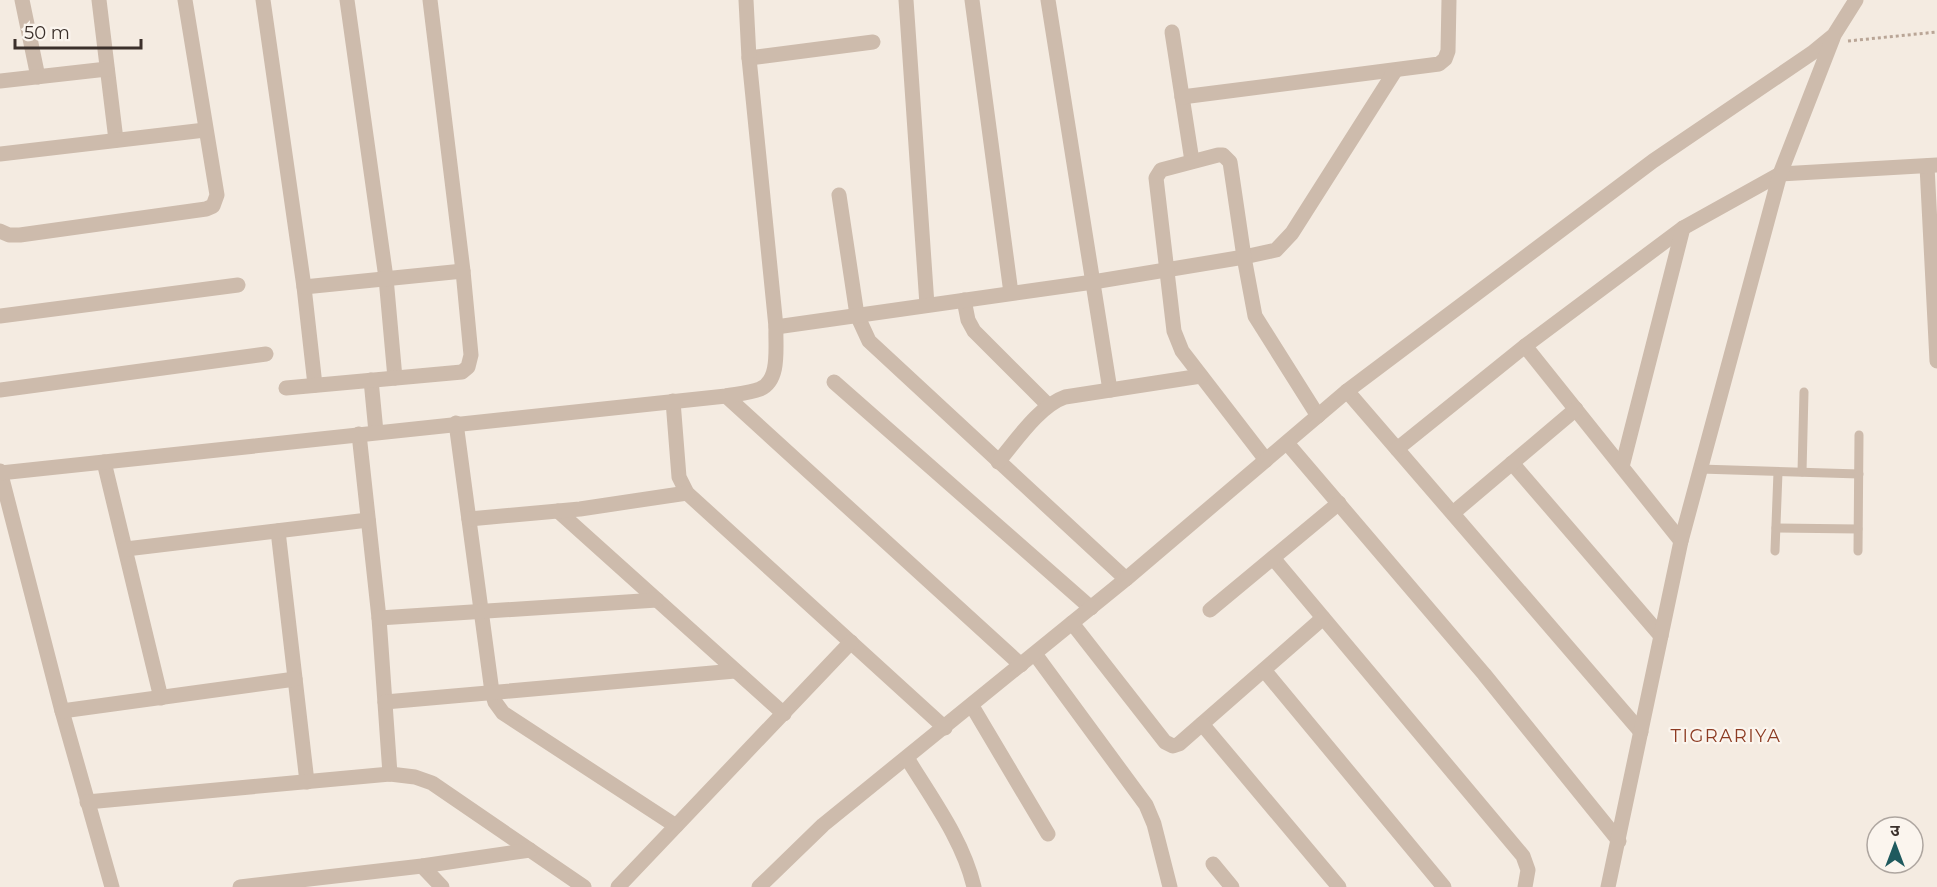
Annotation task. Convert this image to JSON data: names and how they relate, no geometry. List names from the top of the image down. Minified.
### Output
{"districts":["TIGRARIYA"],"scale_bar":"50 m","north":"top"}
